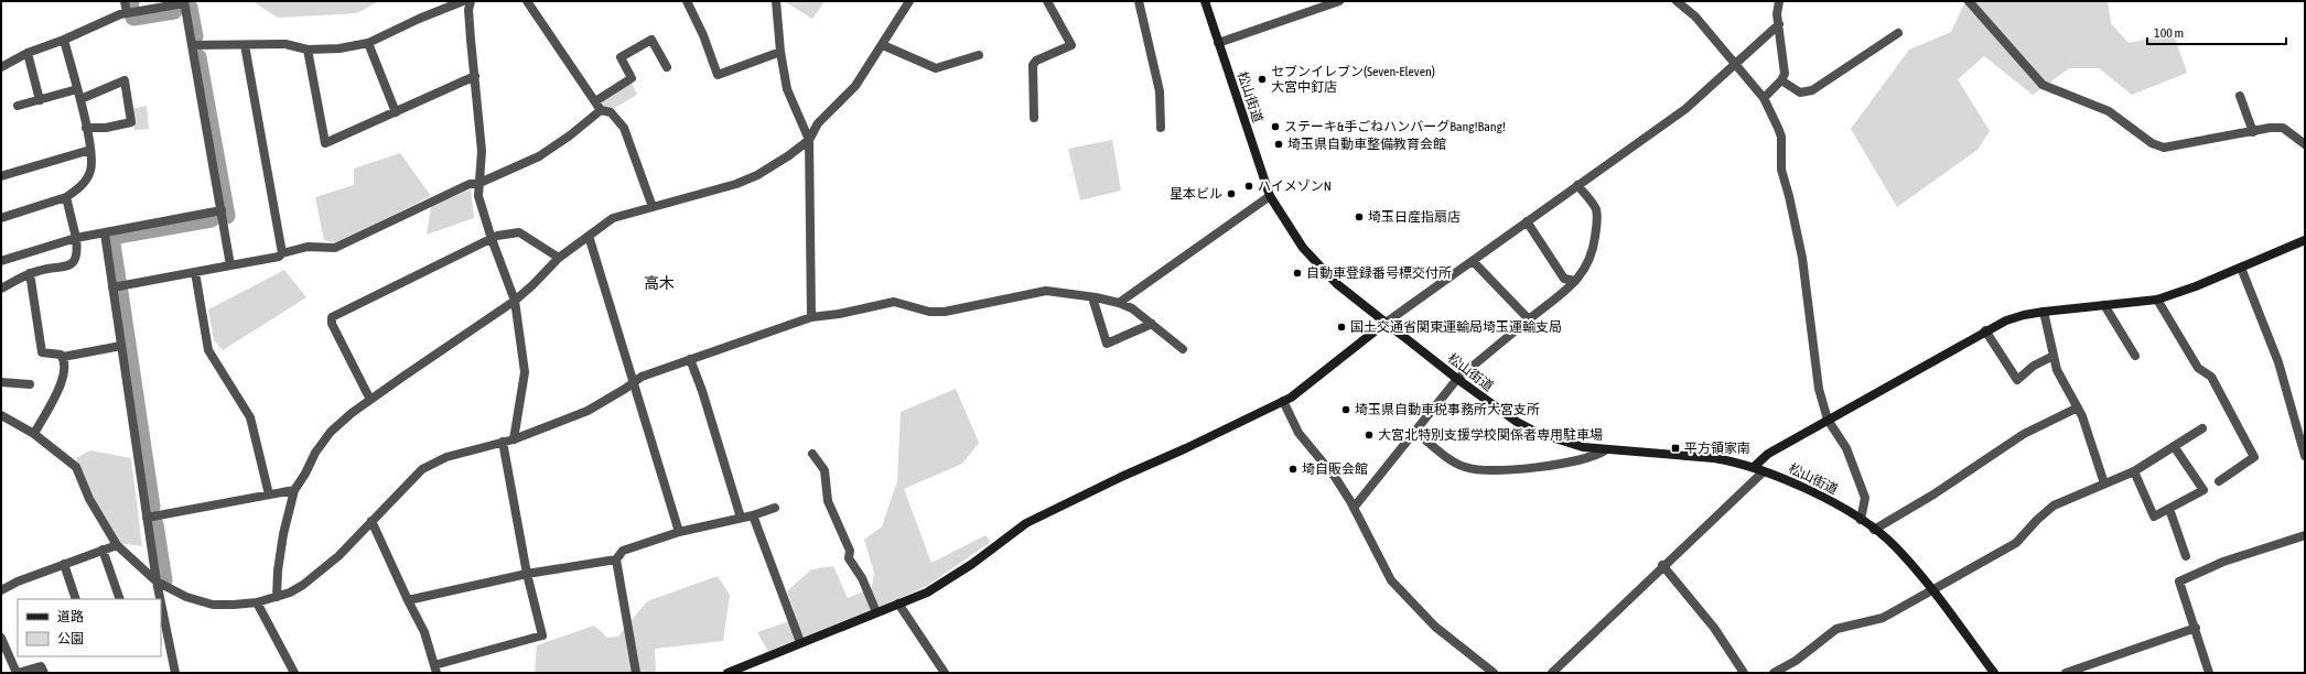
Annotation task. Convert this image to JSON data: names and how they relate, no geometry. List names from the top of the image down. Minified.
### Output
{"streets":{"street":["松山街道"]},"districts":["高木"],"places":{"other":["セブンイレブン(Seven-Eleven) 大宮中釘店","ステーキ&手ごねハンバーグBang!Bang!","埼玉県自動車整備教育会館","ハイメゾンN","星本ビル","埼玉日産指扇店","自動車登録番号標交付所","国土交通省関東運輸局埼玉運輸支局","埼玉県自動車税事務所大宮支所","大宮北特別支援学校関係者専用駐車場","埼自販会館"],"transit":["平方領家南"]},"legend":["道路","公園"],"scale_bar":"100 m"}
